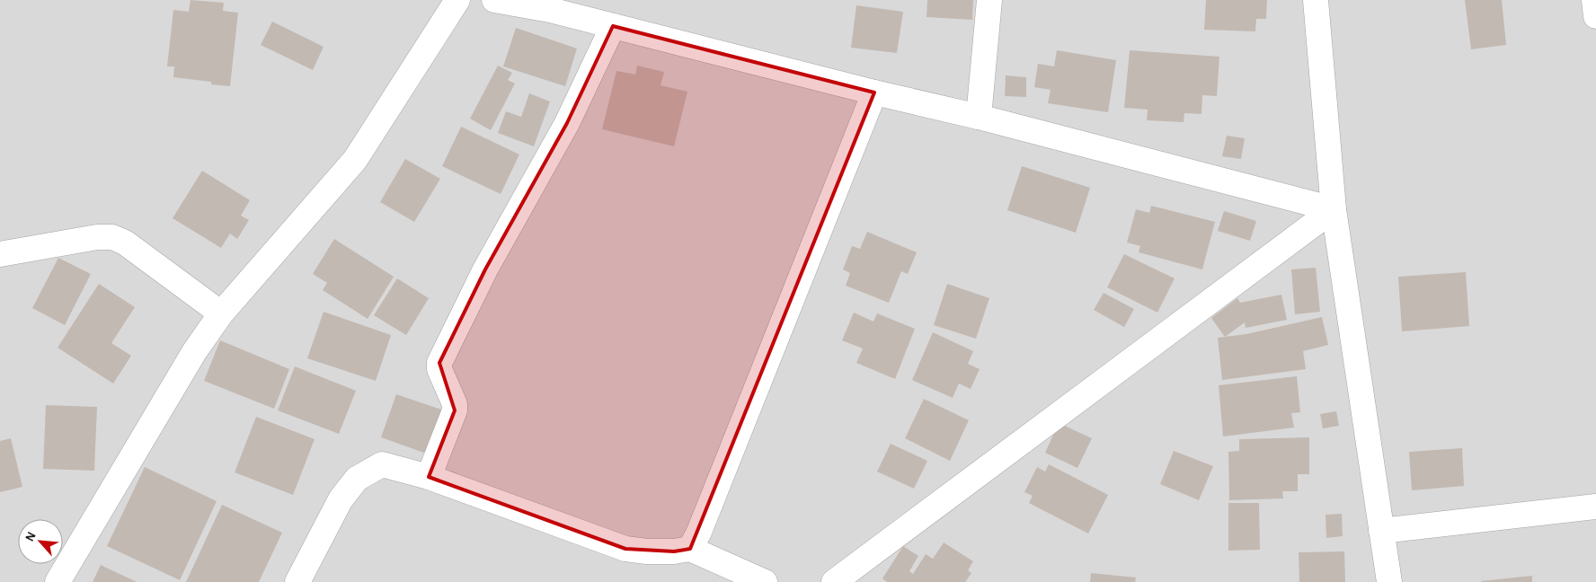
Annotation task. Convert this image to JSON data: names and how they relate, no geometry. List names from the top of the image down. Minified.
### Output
{"north":"top left"}
